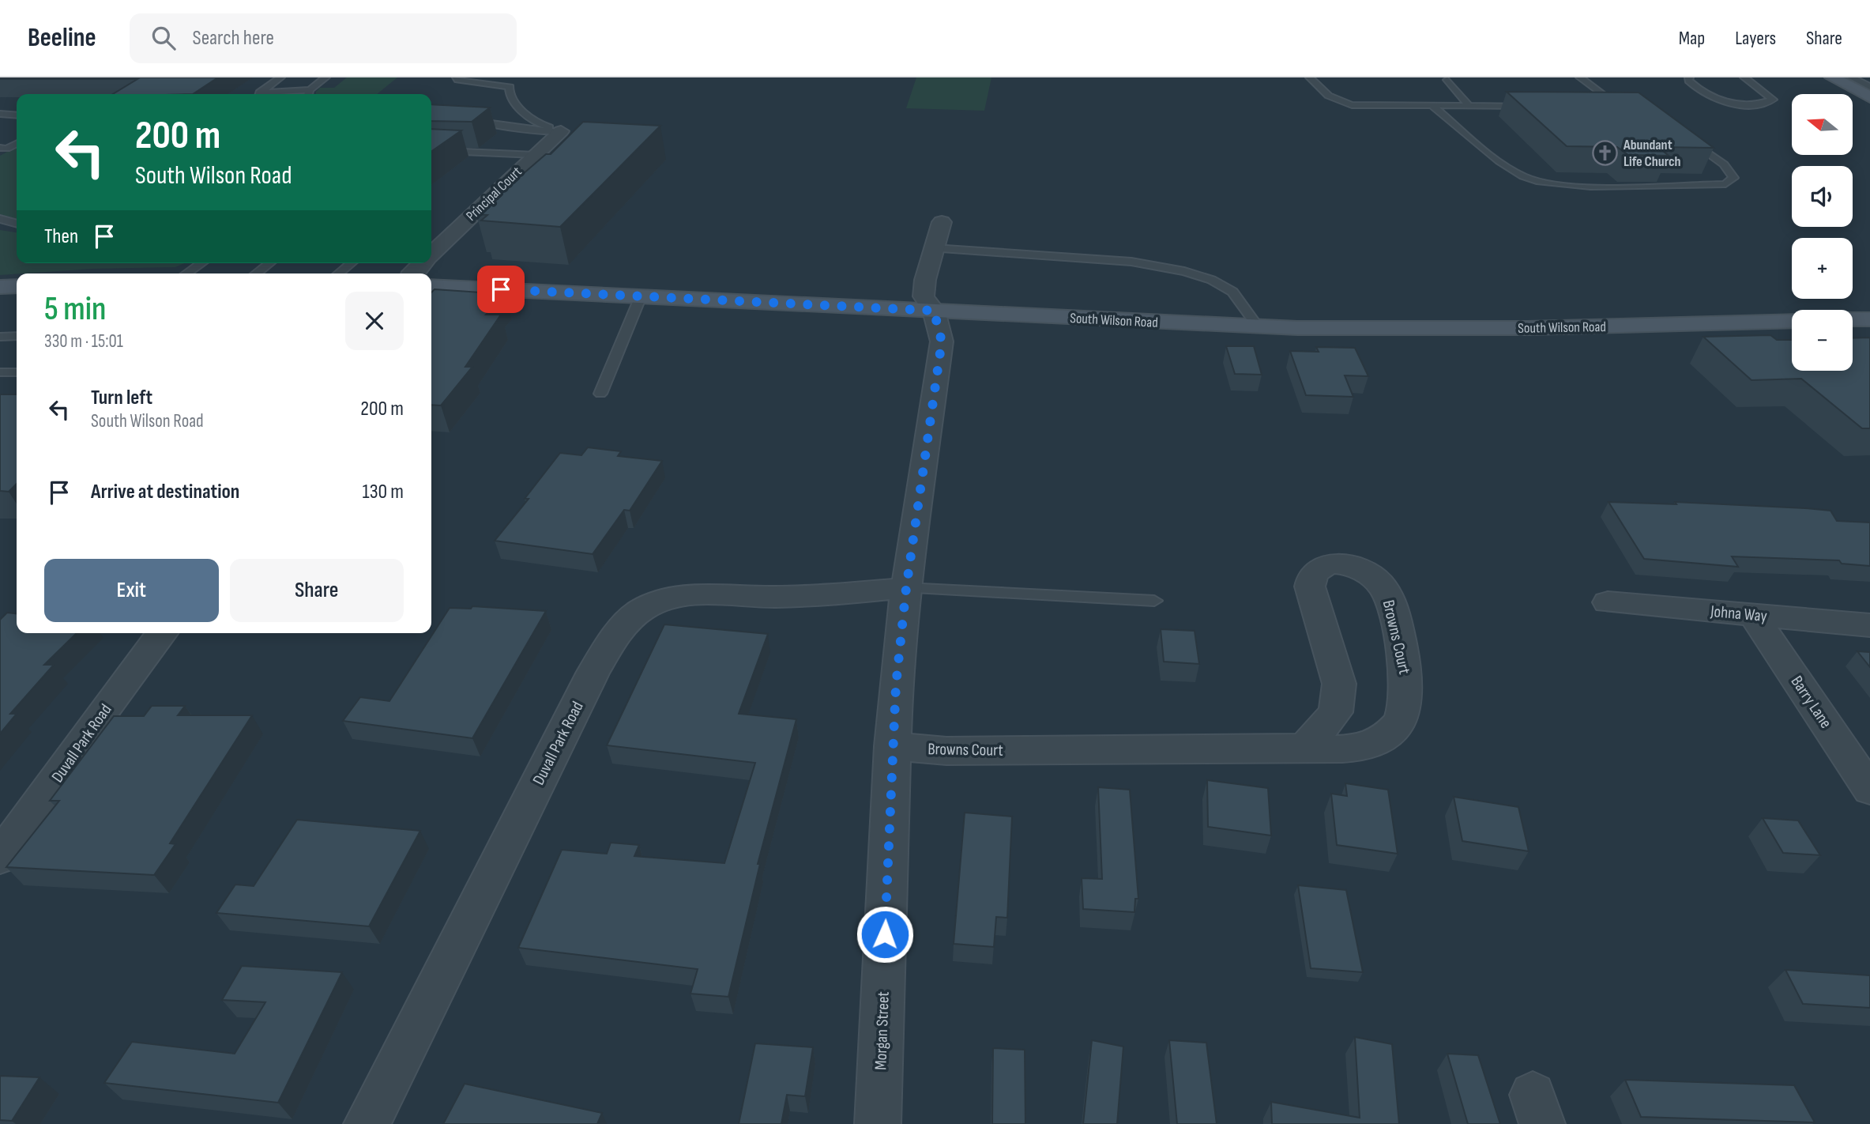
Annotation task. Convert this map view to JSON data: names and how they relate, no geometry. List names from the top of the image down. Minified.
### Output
{"streets":{"main road":["South Wilson Road"],"street":["Principal Court","Johna Way","Browns Court","Barry Lane","Duvall Park Road","Morgan Street"]},"crossings":[["South Wilson Road","Morgan Street"],["Johna Way","Barry Lane"],["Browns Court","Morgan Street"],["Duvall Park Road","Morgan Street"]],"places":{"church":["Abundant Life Church"]},"north":"left","page":{"header":"Beeline","search":"Search here","nav":["Map","Layers","Share"],"map_buttons":["+","−"],"turn":["200 m","South Wilson Road"],"then":"Then","heading":["5 min","330 m · 15:01"],"list":[{"name":"Turn left","note":"South Wilson Road","value":"200 m"},{"name":"Arrive at destination","value":"130 m"}],"buttons":["Exit","Share"]}}
